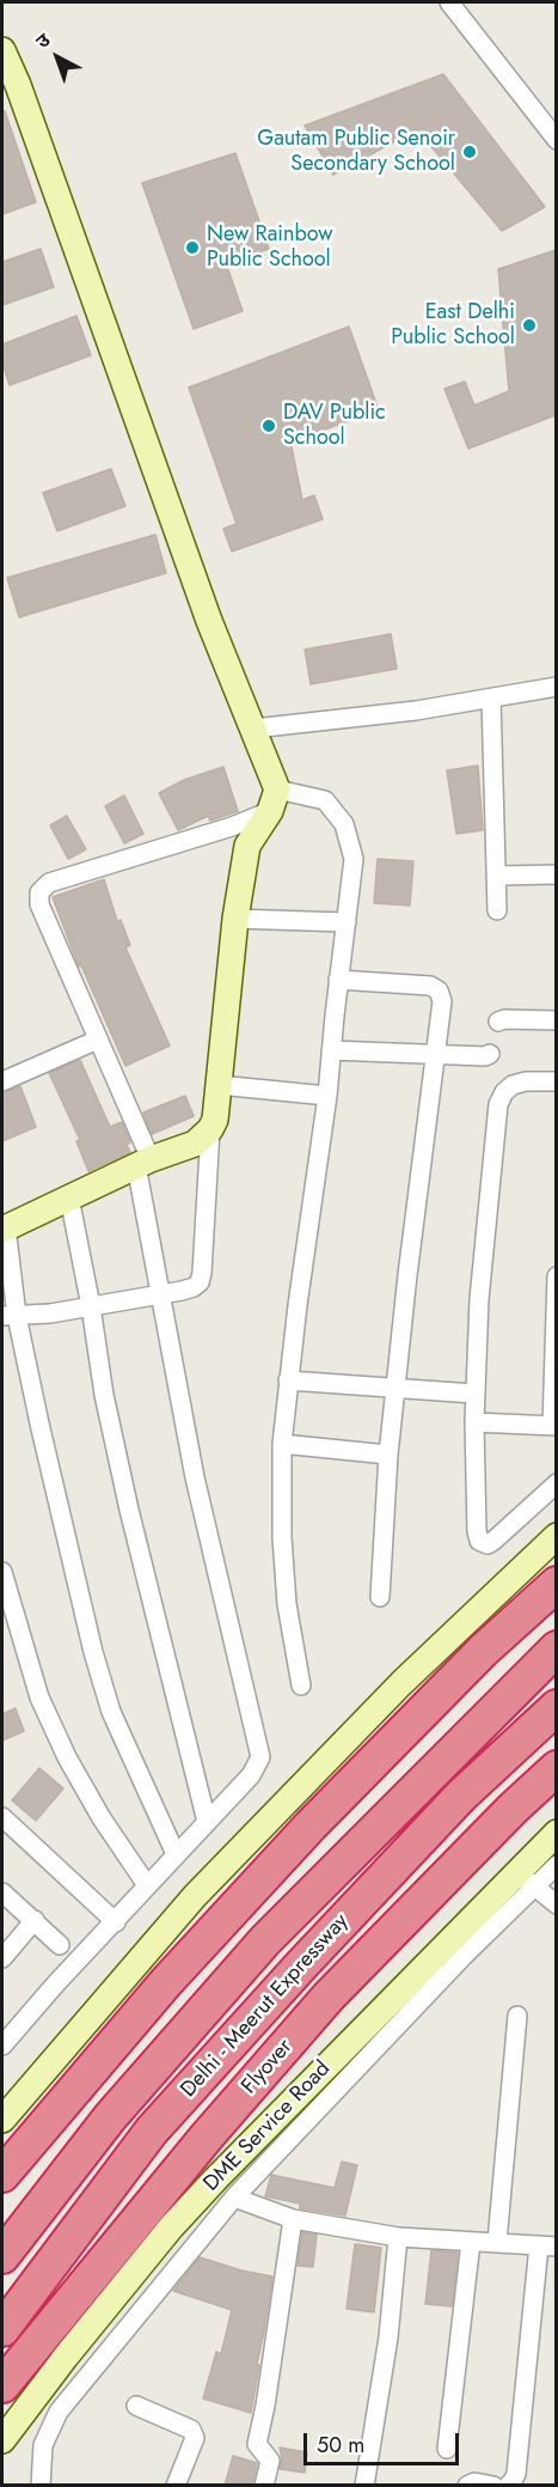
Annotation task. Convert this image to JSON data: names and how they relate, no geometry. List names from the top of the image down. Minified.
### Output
{"streets":{"highway":["Delhi - Meerut Expressway","Flyover"],"main road":["DME Service Road"]},"places":["Gautam Public Senoir Secondary School","New Rainbow Public School","East Delhi Public School","DAV Public School"],"scale_bar":"50 m","north":"top left"}
